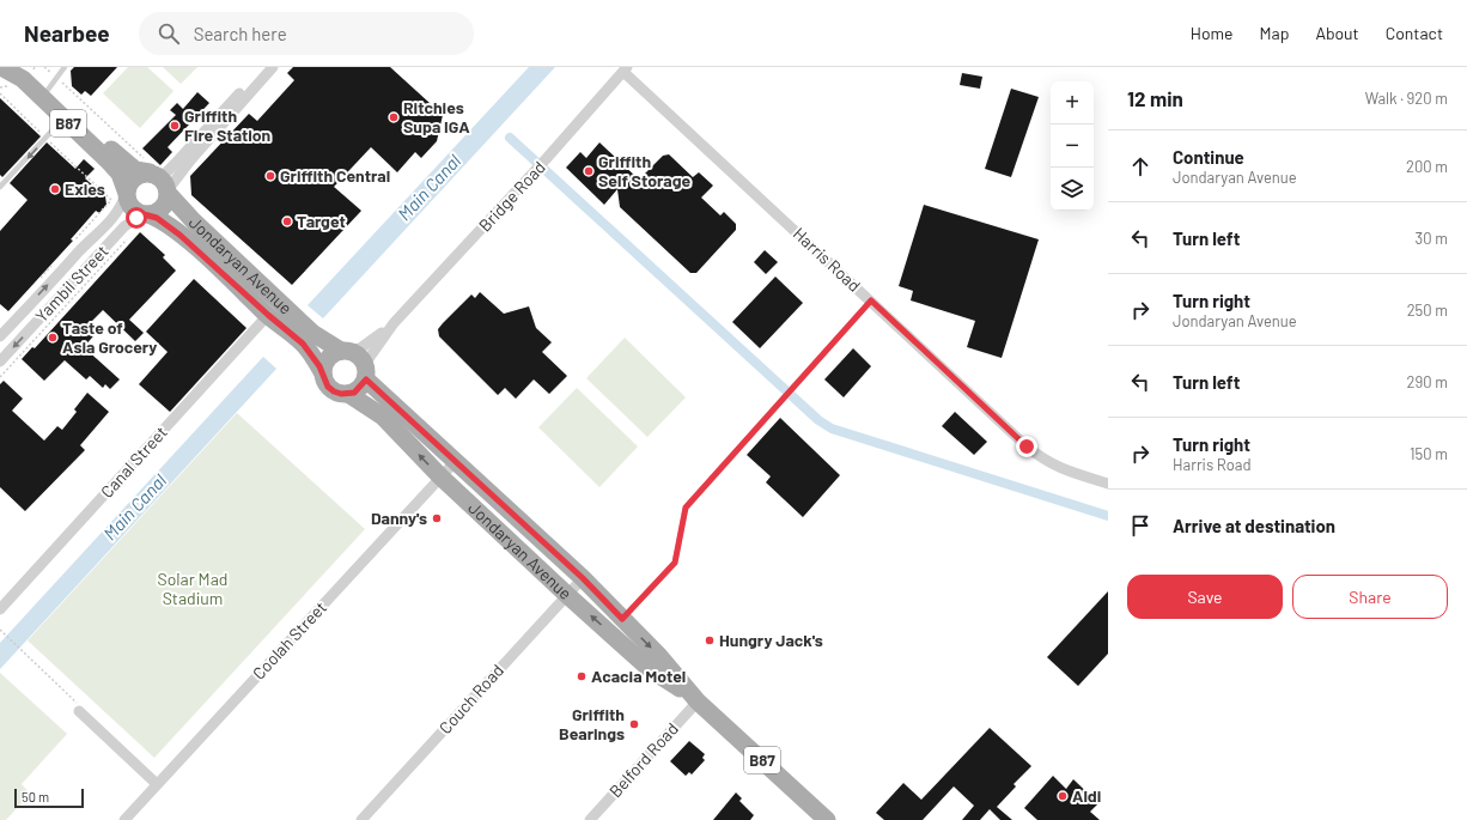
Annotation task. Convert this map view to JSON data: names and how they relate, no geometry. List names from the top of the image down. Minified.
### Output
{"streets":{"main road":["B87","Jondaryan Avenue"],"street":["Bridge Road","Harris Road","Yambil Street","Canal Street","Coolah Street","Couch Road","Belford Road"]},"crossings":[["B87","Bridge Road"],["B87","Jondaryan Avenue"],["B87","Yambil Street"],["Bridge Road","Harris Road"],["Bridge Road","Jondaryan Avenue"],["Jondaryan Avenue","Yambil Street"],["Jondaryan Avenue","Canal Street"],["Jondaryan Avenue","Coolah Street"],["Jondaryan Avenue","Couch Road"],["Jondaryan Avenue","Belford Road"]],"water":["Main Canal"],"parks":["Solar Mad Stadium"],"places":["Ritchies Supa IGA","Griffith Fire Station","Griffith Self Storage","Griffith Central","Exies","Target","Taste of Asia Grocery","Danny's","Hungry Jack's","Acacia Motel","Griffith Bearings","Aldi"],"scale_bar":"50 m","page":{"header":"Nearbee","search":"Search here","nav":["Home","Map","About","Contact"],"heading":["12 min","Walk · 920 m"],"map_buttons":["+","−"],"list":[["Continue","Jondaryan Avenue","200 m"],["Turn left","30 m"],["Turn right","Jondaryan Avenue","250 m"],["Turn left","290 m"],["Turn right","Harris Road","150 m"],"Arrive at destination"],"buttons":["Save","Share"],"scale":"50 m"}}
